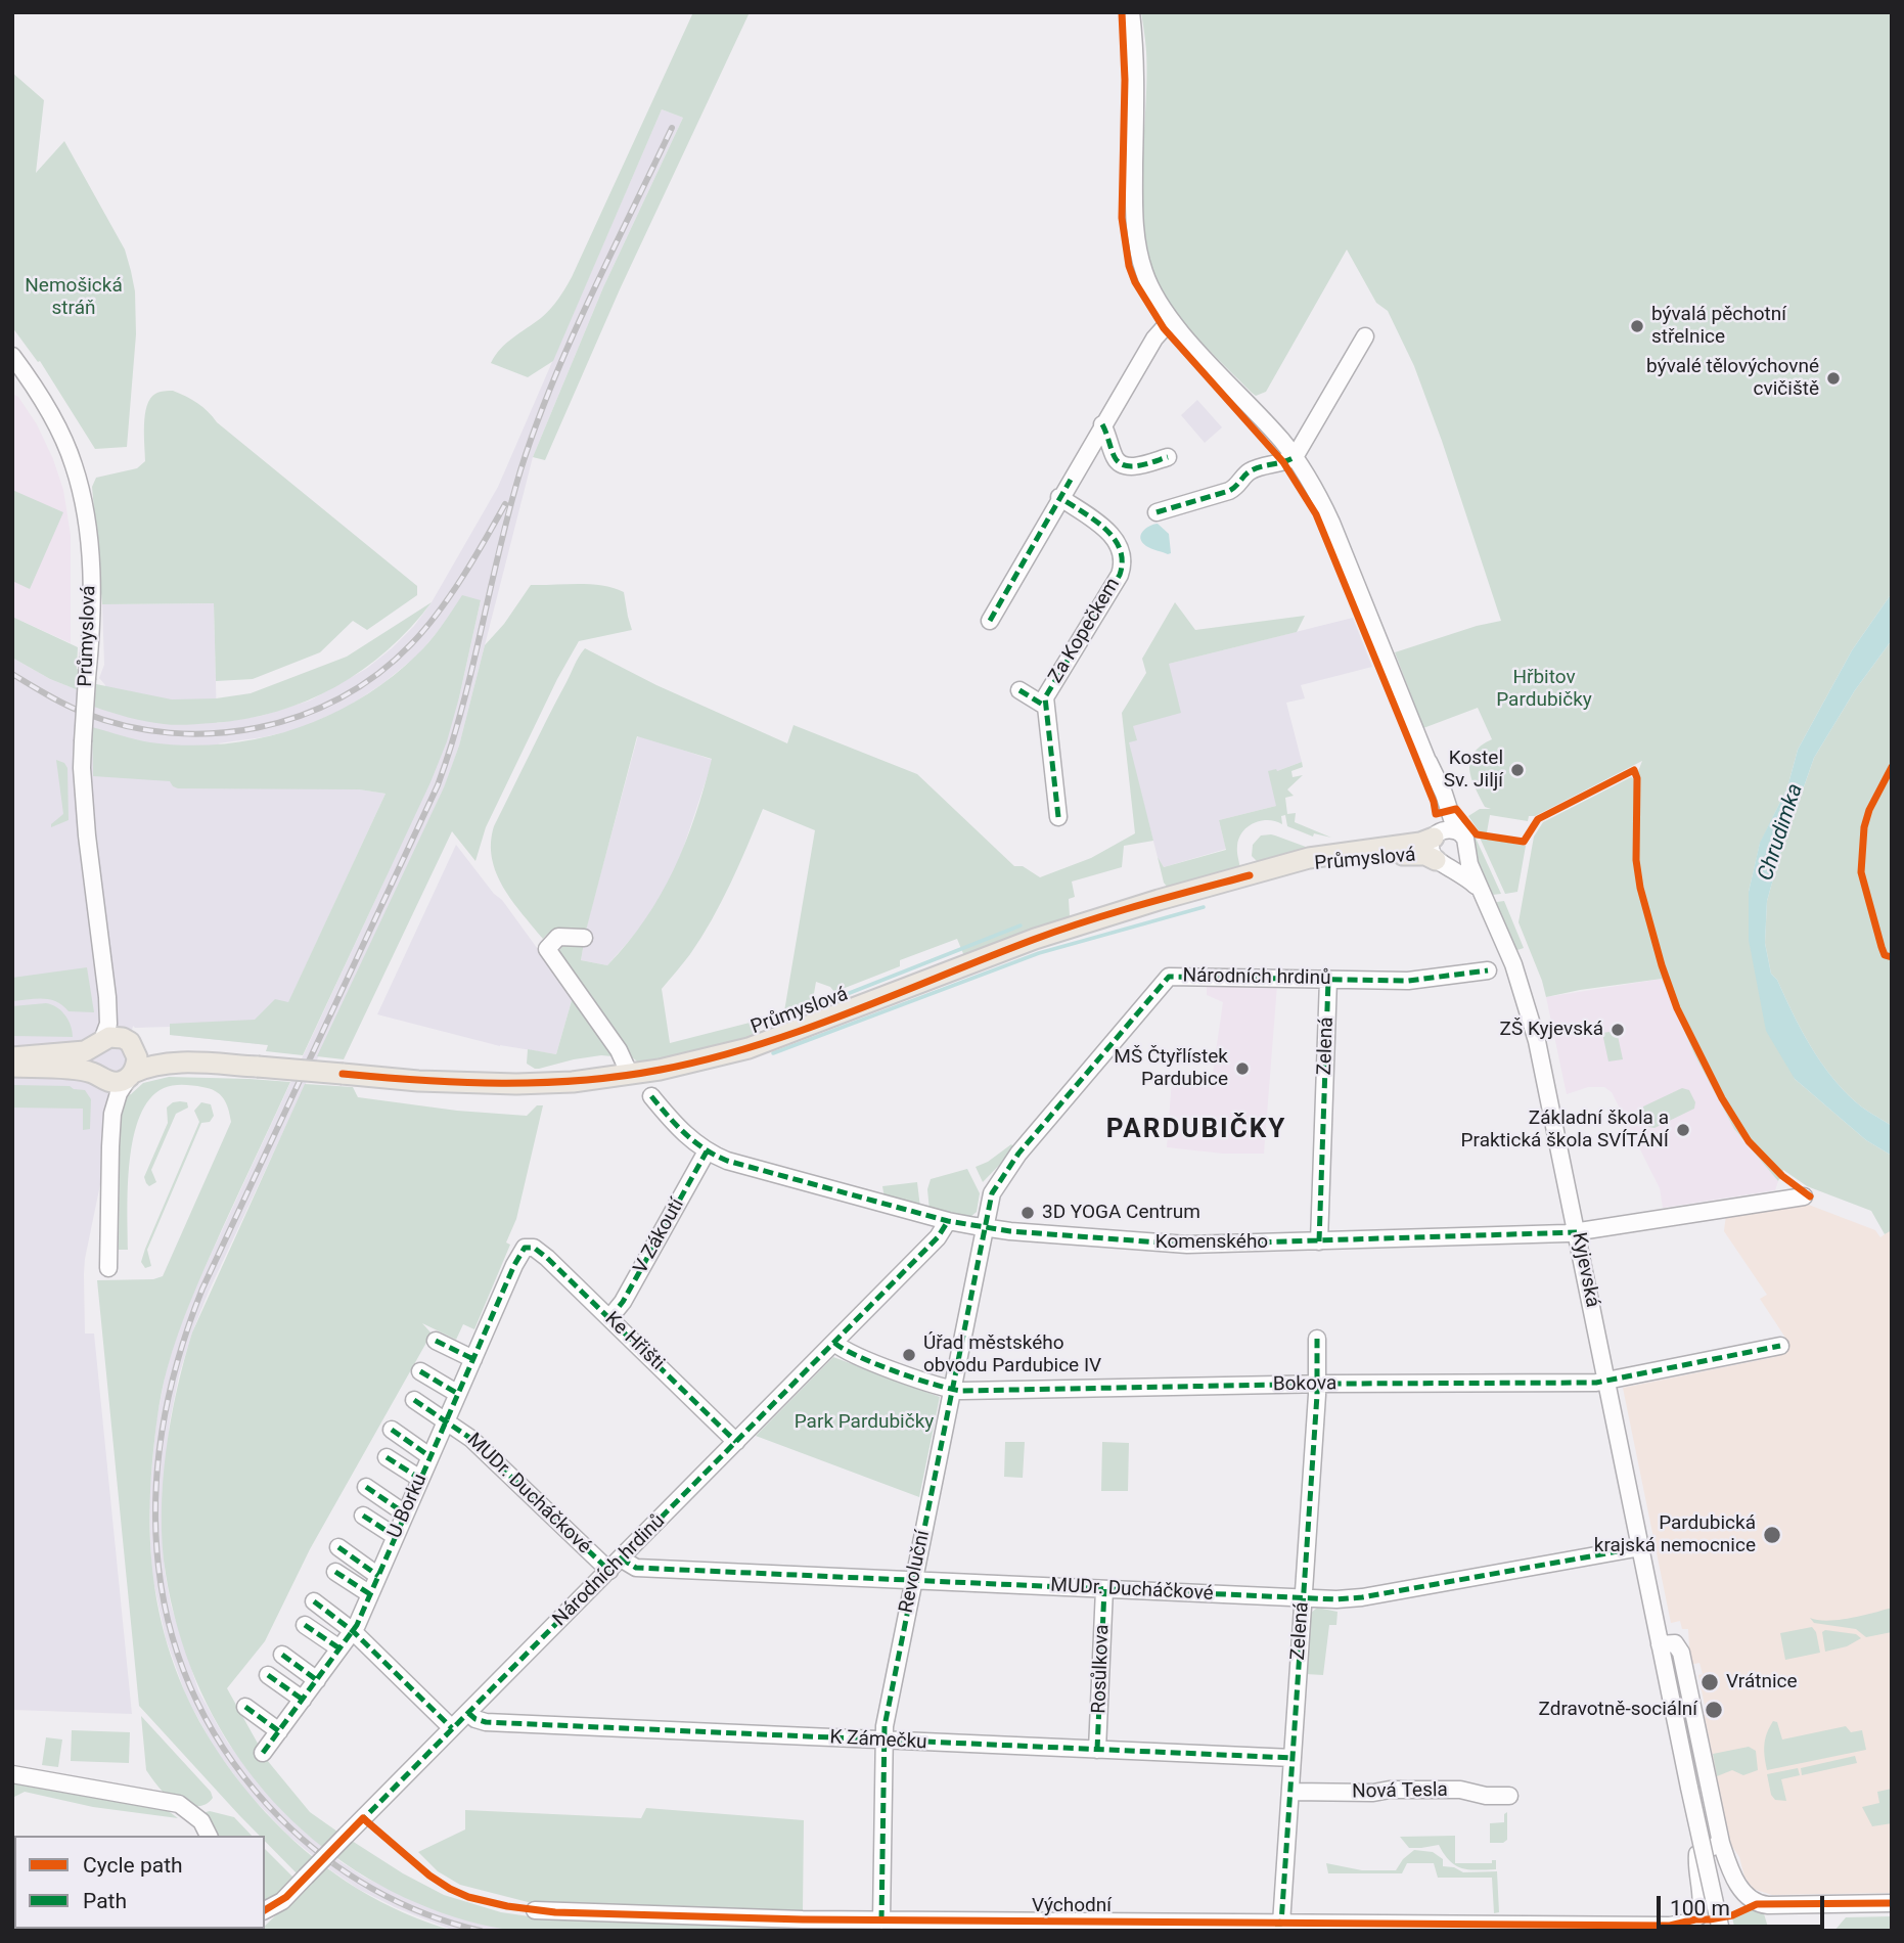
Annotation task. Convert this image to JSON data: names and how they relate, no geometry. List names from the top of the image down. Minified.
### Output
{"streets":{"main road":["Průmyslová"],"street":["Za Kopečkem","Národních hrdinů","Zelená","V Zákoutí","Komenského","Kyjevská","Ke Hřišti","Bokova","MUDr. Ducháčkové","U Borku","Revoluční","Rosůlkova","K Zámečku","Nová Tesla","Východní"]},"crossings":[["Průmyslová","Kyjevská"],["Národních hrdinů","Zelená"],["Národních hrdinů","Komenského"],["Národních hrdinů","Ke Hřišti"],["Národních hrdinů","Bokova"],["Národních hrdinů","MUDr. Ducháčkové"],["Národních hrdinů","Revoluční"],["Národních hrdinů","K Zámečku"],["Zelená","Komenského"],["Zelená","Bokova"],["Zelená","MUDr. Ducháčkové"],["Zelená","K Zámečku"],["Zelená","Nová Tesla"],["Zelená","Východní"],["V Zákoutí","Komenského"],["V Zákoutí","Ke Hřišti"],["Komenského","Kyjevská"],["Komenského","Revoluční"],["Kyjevská","Bokova"],["Kyjevská","MUDr. Ducháčkové"],["Ke Hřišti","U Borku"],["Bokova","Revoluční"],["MUDr. Ducháčkové","U Borku"],["MUDr. Ducháčkové","Revoluční"],["MUDr. Ducháčkové","Rosůlkova"],["Revoluční","K Zámečku"],["Revoluční","Východní"],["Rosůlkova","K Zámečku"]],"districts":["PARDUBIČKY"],"water":["Chrudimka"],"parks":["Nemošická stráň","Hřbitov Pardubičky","Park Pardubičky"],"places":["bývalá pěchotní střelnice","bývalé tělovýchovné cvičiště","Kostel Sv. Jiljí","ZŠ Kyjevská","MŠ Čtyřlístek Pardubice","Základní škola a Praktická škola SVÍTÁNÍ","3D YOGA Centrum","Úřad městského obvodu Pardubice IV","Pardubická krajská nemocnice","Vrátnice","Zdravotně-sociální"],"legend":["Cycle path","Path"],"scale_bar":"100 m"}
